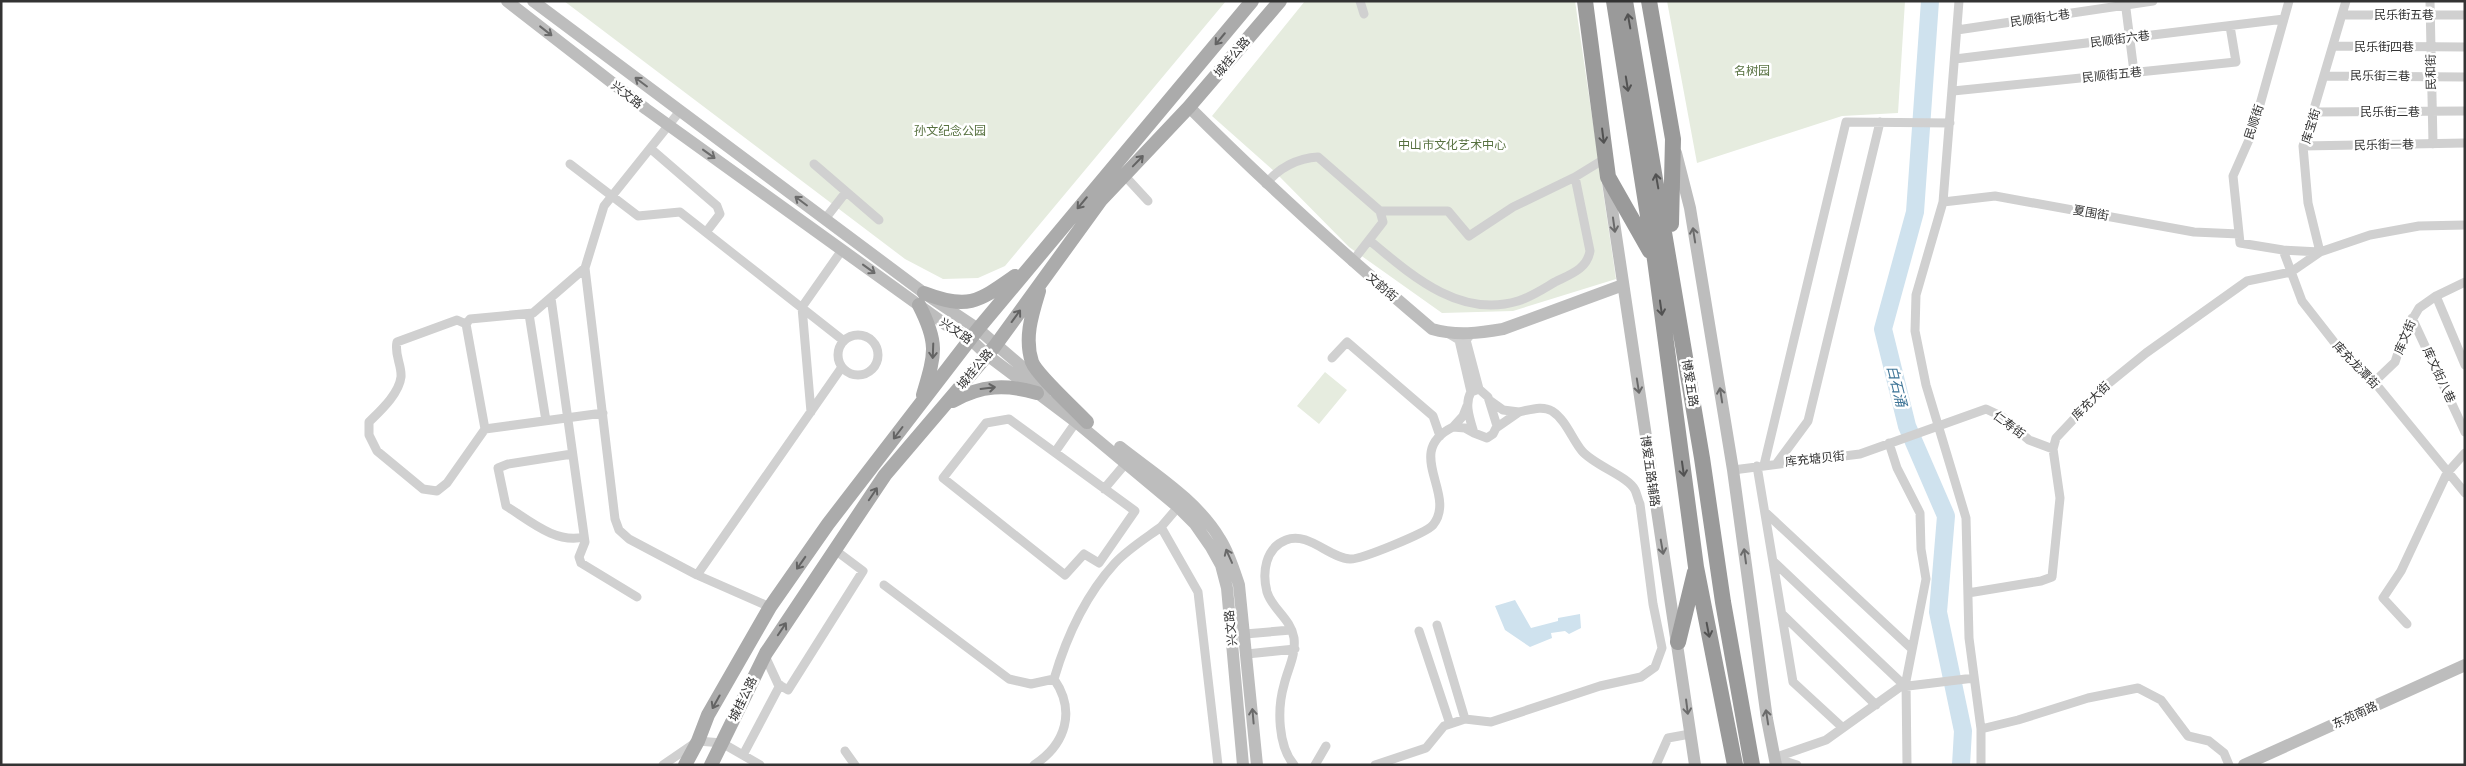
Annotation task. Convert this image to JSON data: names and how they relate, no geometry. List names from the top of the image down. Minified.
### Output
{"streets":{"highway":["博爱五路"],"main road":["城桂公路"],"street":["民乐街五巷","民顺街七巷","民顺街六巷","民乐街四巷","民和街","民顺街五巷","民乐街三巷","兴文路","民乐街二巷","民顺街","库宝街","民乐街一巷","夏围街","文韵街","库文街","库充龙潭街","库文街八巷","库充大街","仁寿街","库充塘贝街","博爱五路辅路","东苑南路"]},"crossings":[["民乐街五巷","民和街"],["民乐街五巷","库宝街"],["民顺街六巷","民顺街五巷"],["民顺街六巷","民顺街"],["民乐街四巷","民和街"],["民乐街四巷","库宝街"],["城桂公路","兴文路"],["城桂公路","文韵街"],["民和街","民乐街三巷"],["民和街","民乐街二巷"],["民和街","民乐街一巷"],["民乐街三巷","库宝街"],["民乐街二巷","库宝街"],["民顺街","夏围街"],["民顺街","库充大街"],["库宝街","民乐街一巷"],["库宝街","库充大街"],["夏围街","库充大街"],["文韵街","博爱五路辅路"],["库文街","库充龙潭街"],["库文街","库文街八巷"],["库充龙潭街","库充大街"],["库充大街","仁寿街"],["仁寿街","库充塘贝街"]],"water":["白石涌"],"parks":["名树园","孙文纪念公园","中山市文化艺术中心"]}
